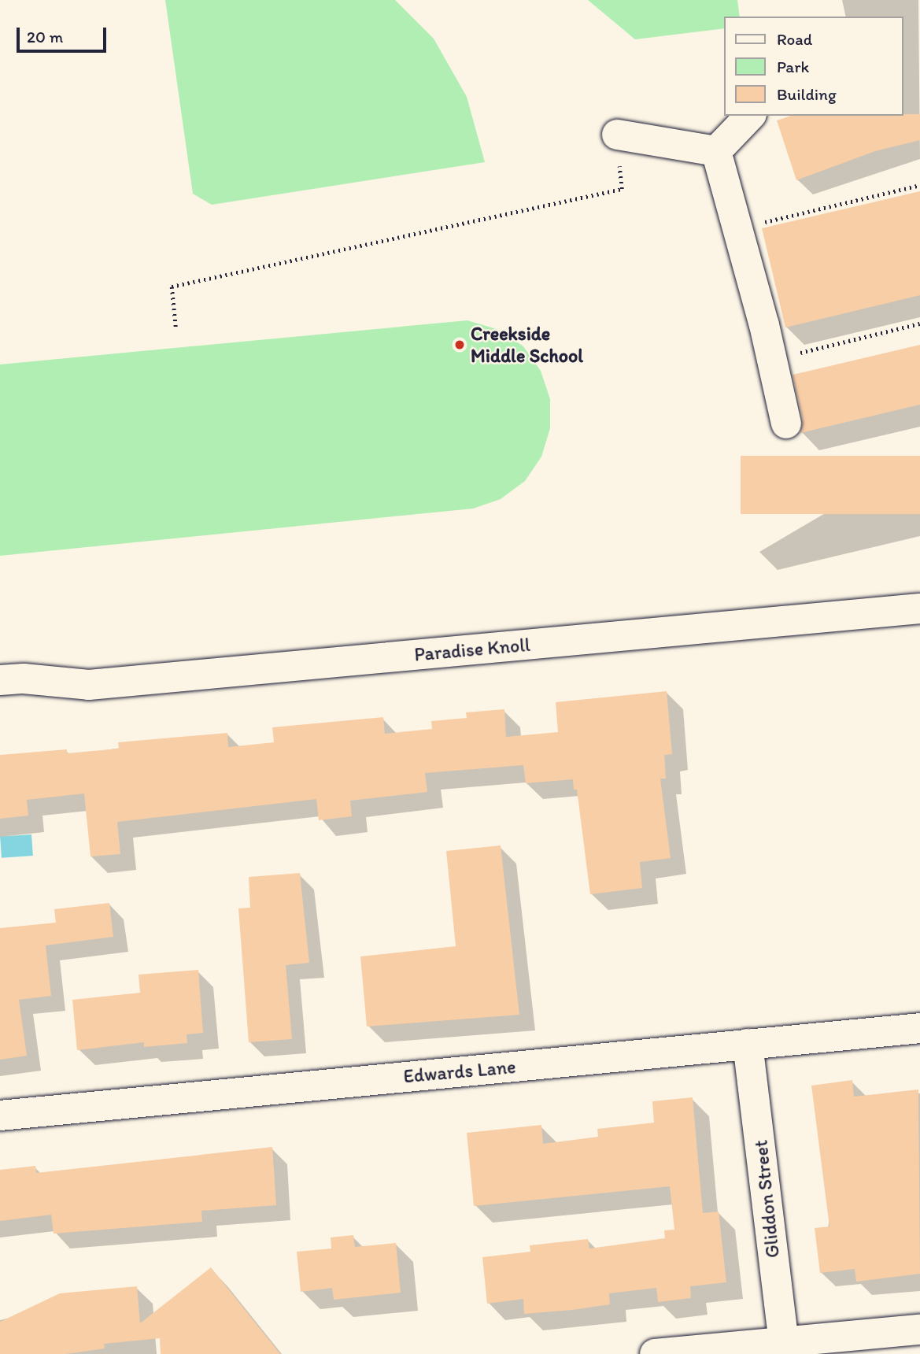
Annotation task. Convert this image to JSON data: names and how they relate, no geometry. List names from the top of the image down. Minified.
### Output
{"streets":{"street":["Paradise Knoll","Edwards Lane","Gliddon Street"]},"crossings":[["Edwards Lane","Gliddon Street"]],"places":["Creekside Middle School"],"legend":["Road","Park","Building"],"scale_bar":"20 m"}
